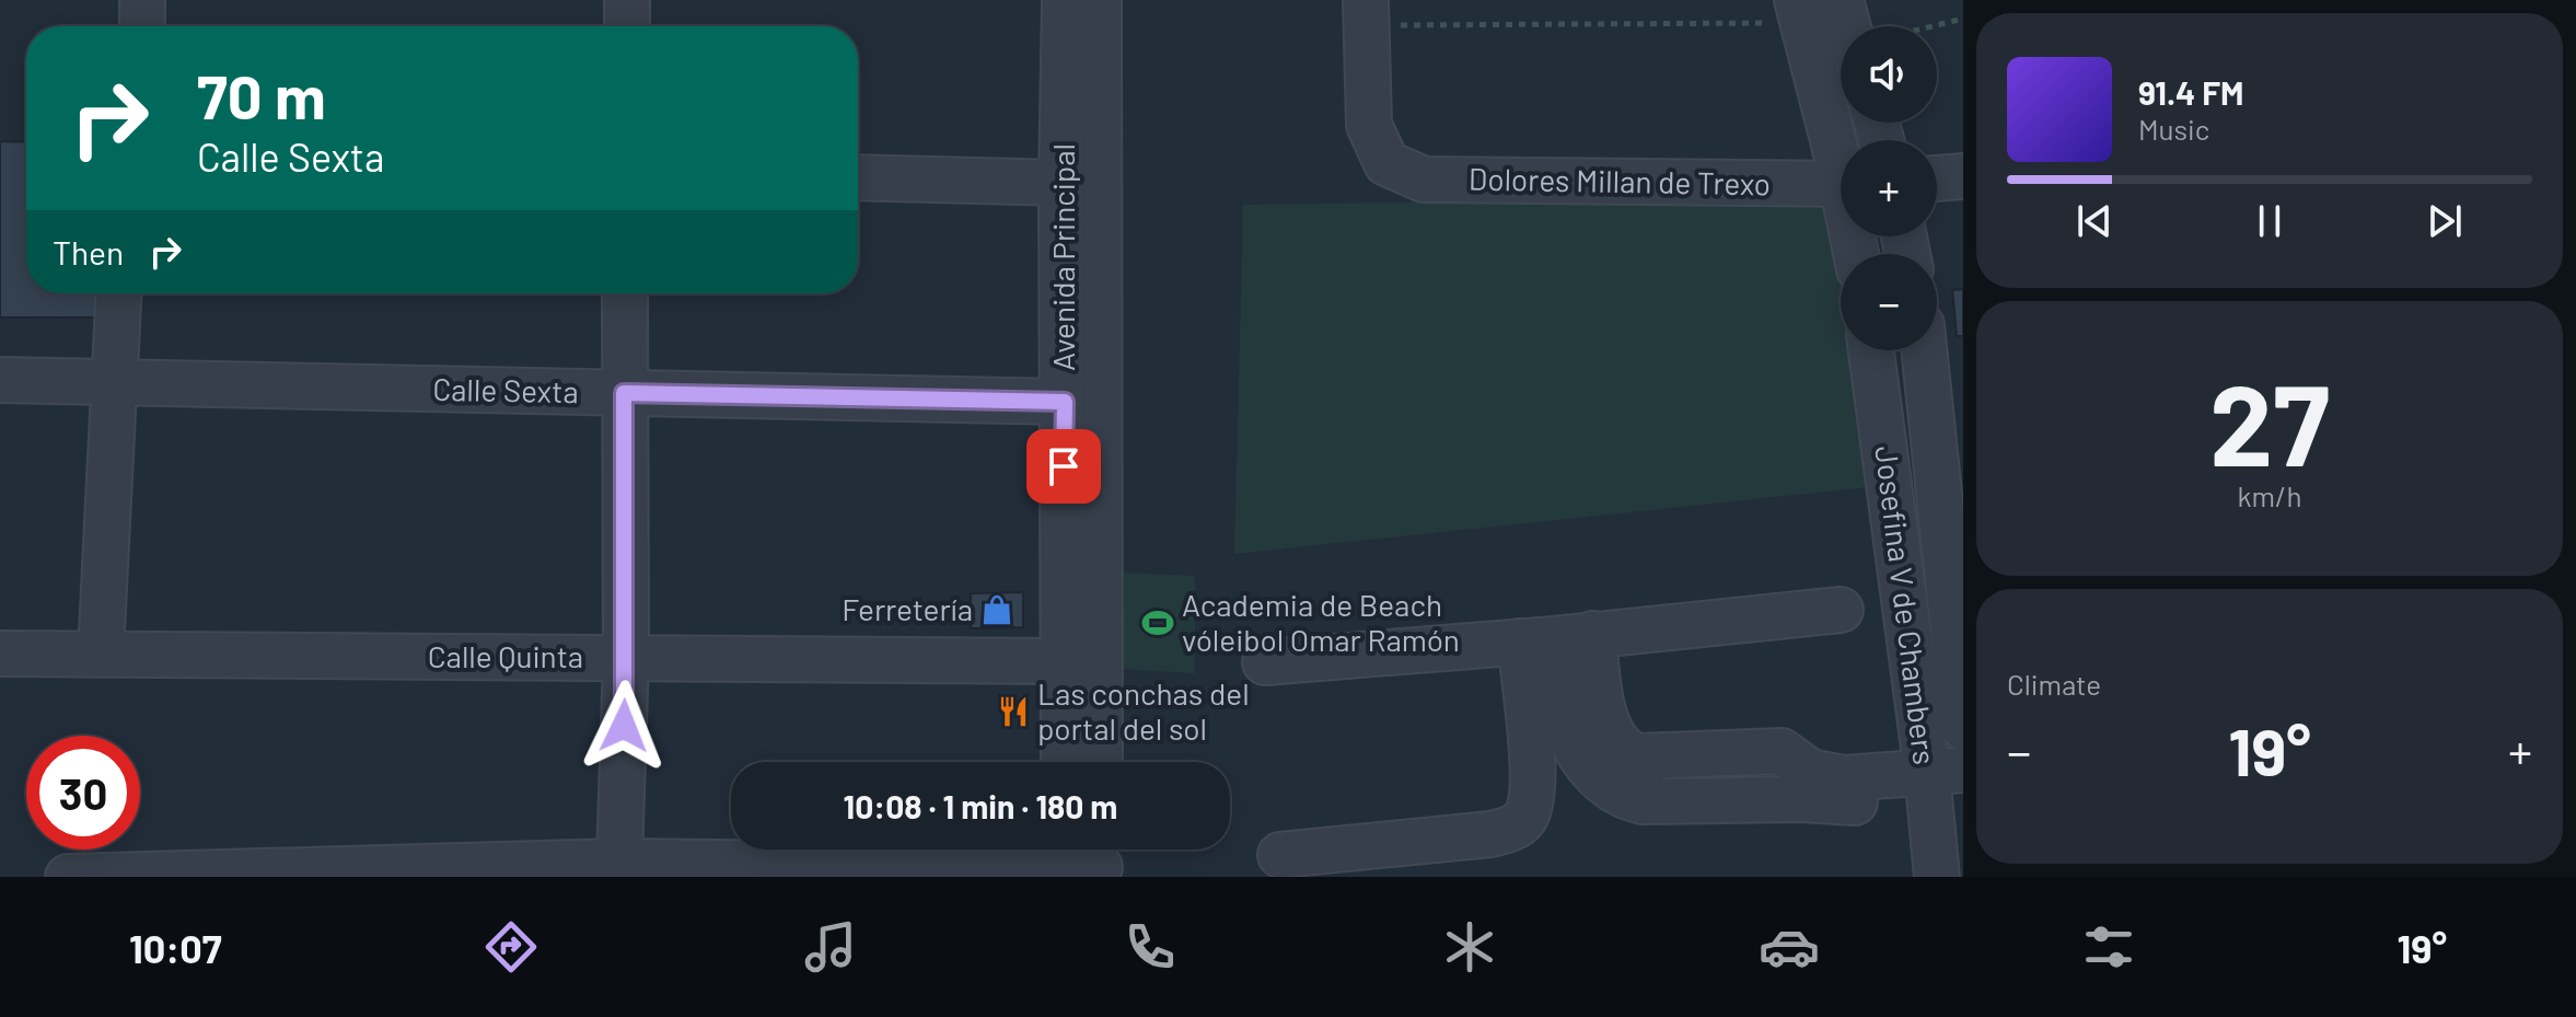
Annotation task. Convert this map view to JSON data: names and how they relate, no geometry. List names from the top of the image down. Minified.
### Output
{"streets":{"street":["Dolores Millan de Trexo","Avenida Principal","Calle Sexta","Josefina V de Chambers","Calle Quinta"]},"crossings":[["Avenida Principal","Calle Sexta"],["Avenida Principal","Calle Quinta"]],"places":{"shop":["Ferretería"],"sports":["Academia de Beach vóleibol Omar Ramón"],"restaurant":["Las conchas del portal del sol"]},"page":{"map_buttons":["+","−"],"turn":["70 m","Calle Sexta"],"song":["91.4 FM","Music"],"then":"Then","tile":[["27","km/h"],"Climate"],"heat":["−","19°","+"],"limit":"30","trip":"10:08 · 1 min · 180 m","tabs":["10:07","19°"]}}
